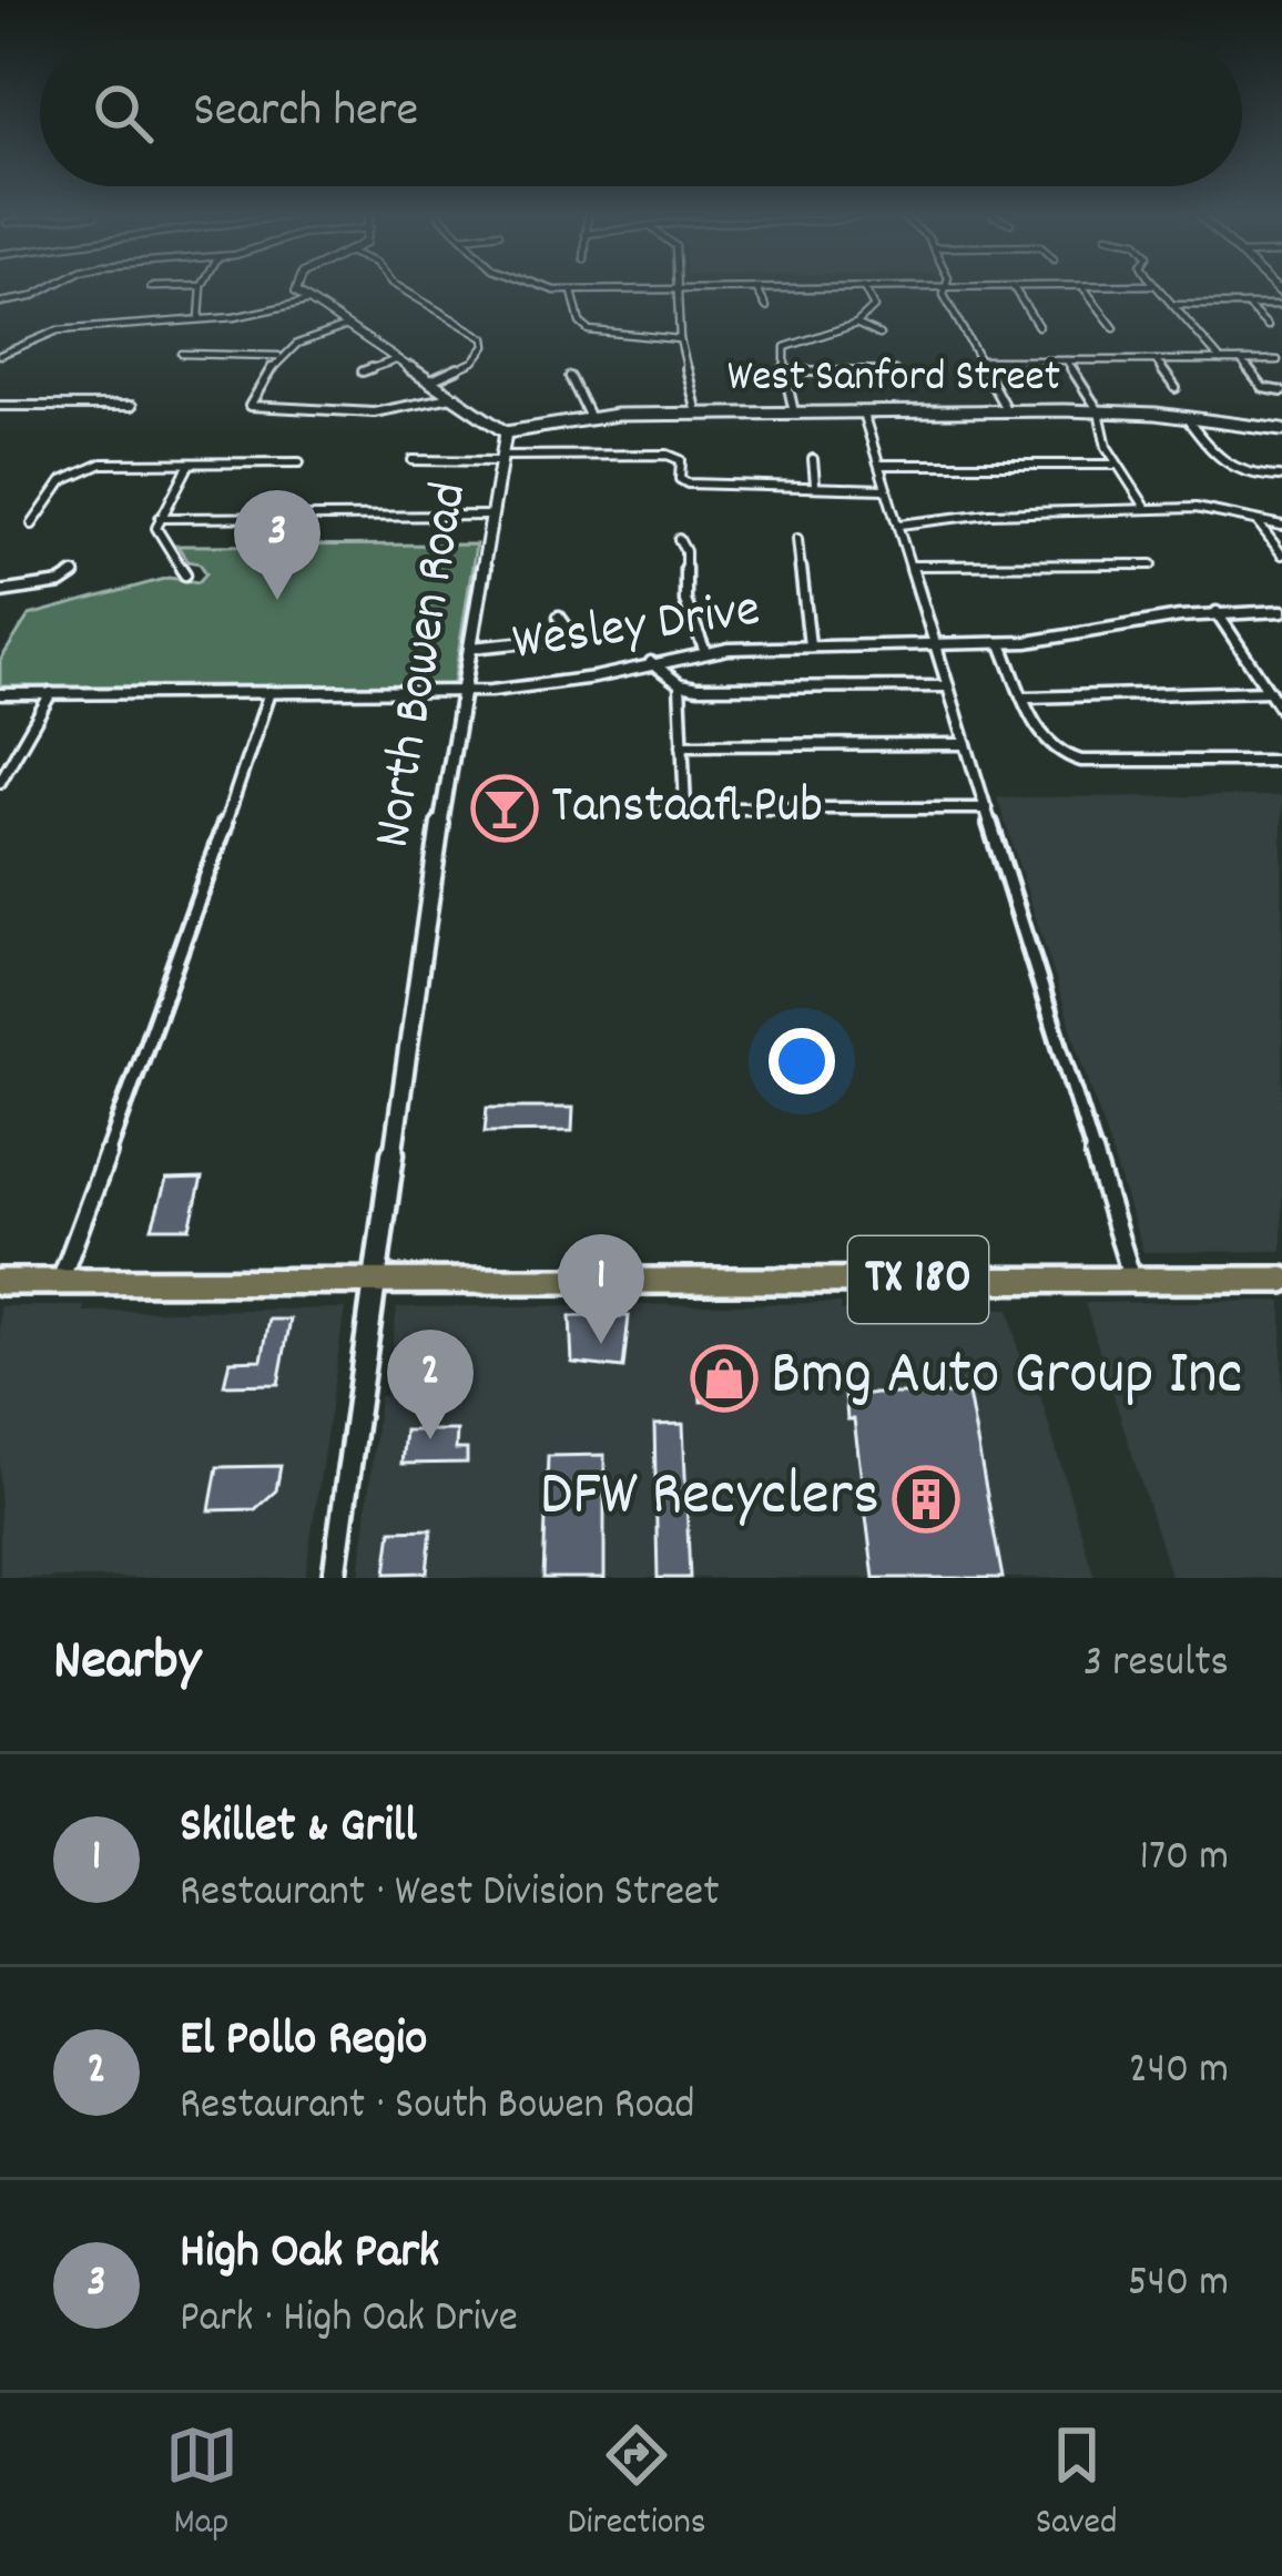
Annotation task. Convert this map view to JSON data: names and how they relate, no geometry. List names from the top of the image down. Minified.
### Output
{"streets":{"main road":["TX 180"],"street":["West Sanford Street","Wesley Drive","North Bowen Road"]},"crossings":[["West Sanford Street","North Bowen Road"],["Wesley Drive","North Bowen Road"],["North Bowen Road","TX 180"]],"places":{"bar":["Tanstaafl Pub"],"shop":["Bmg Auto Group Inc"],"building":["DFW Recyclers"]},"page":{"search":"Search here","pins":["3","1","2"],"heading":["Nearby","3 results"],"list":[{"mark":"1","name":"Skillet & Grill","note":"Restaurant · West Division Street","value":"170 m"},{"mark":"2","name":"El Pollo Regio","note":"Restaurant · South Bowen Road","value":"240 m"},{"mark":"3","name":"High Oak Park","note":"Park · High Oak Drive","value":"540 m"}],"nav":["Map","Directions","Saved"]}}
